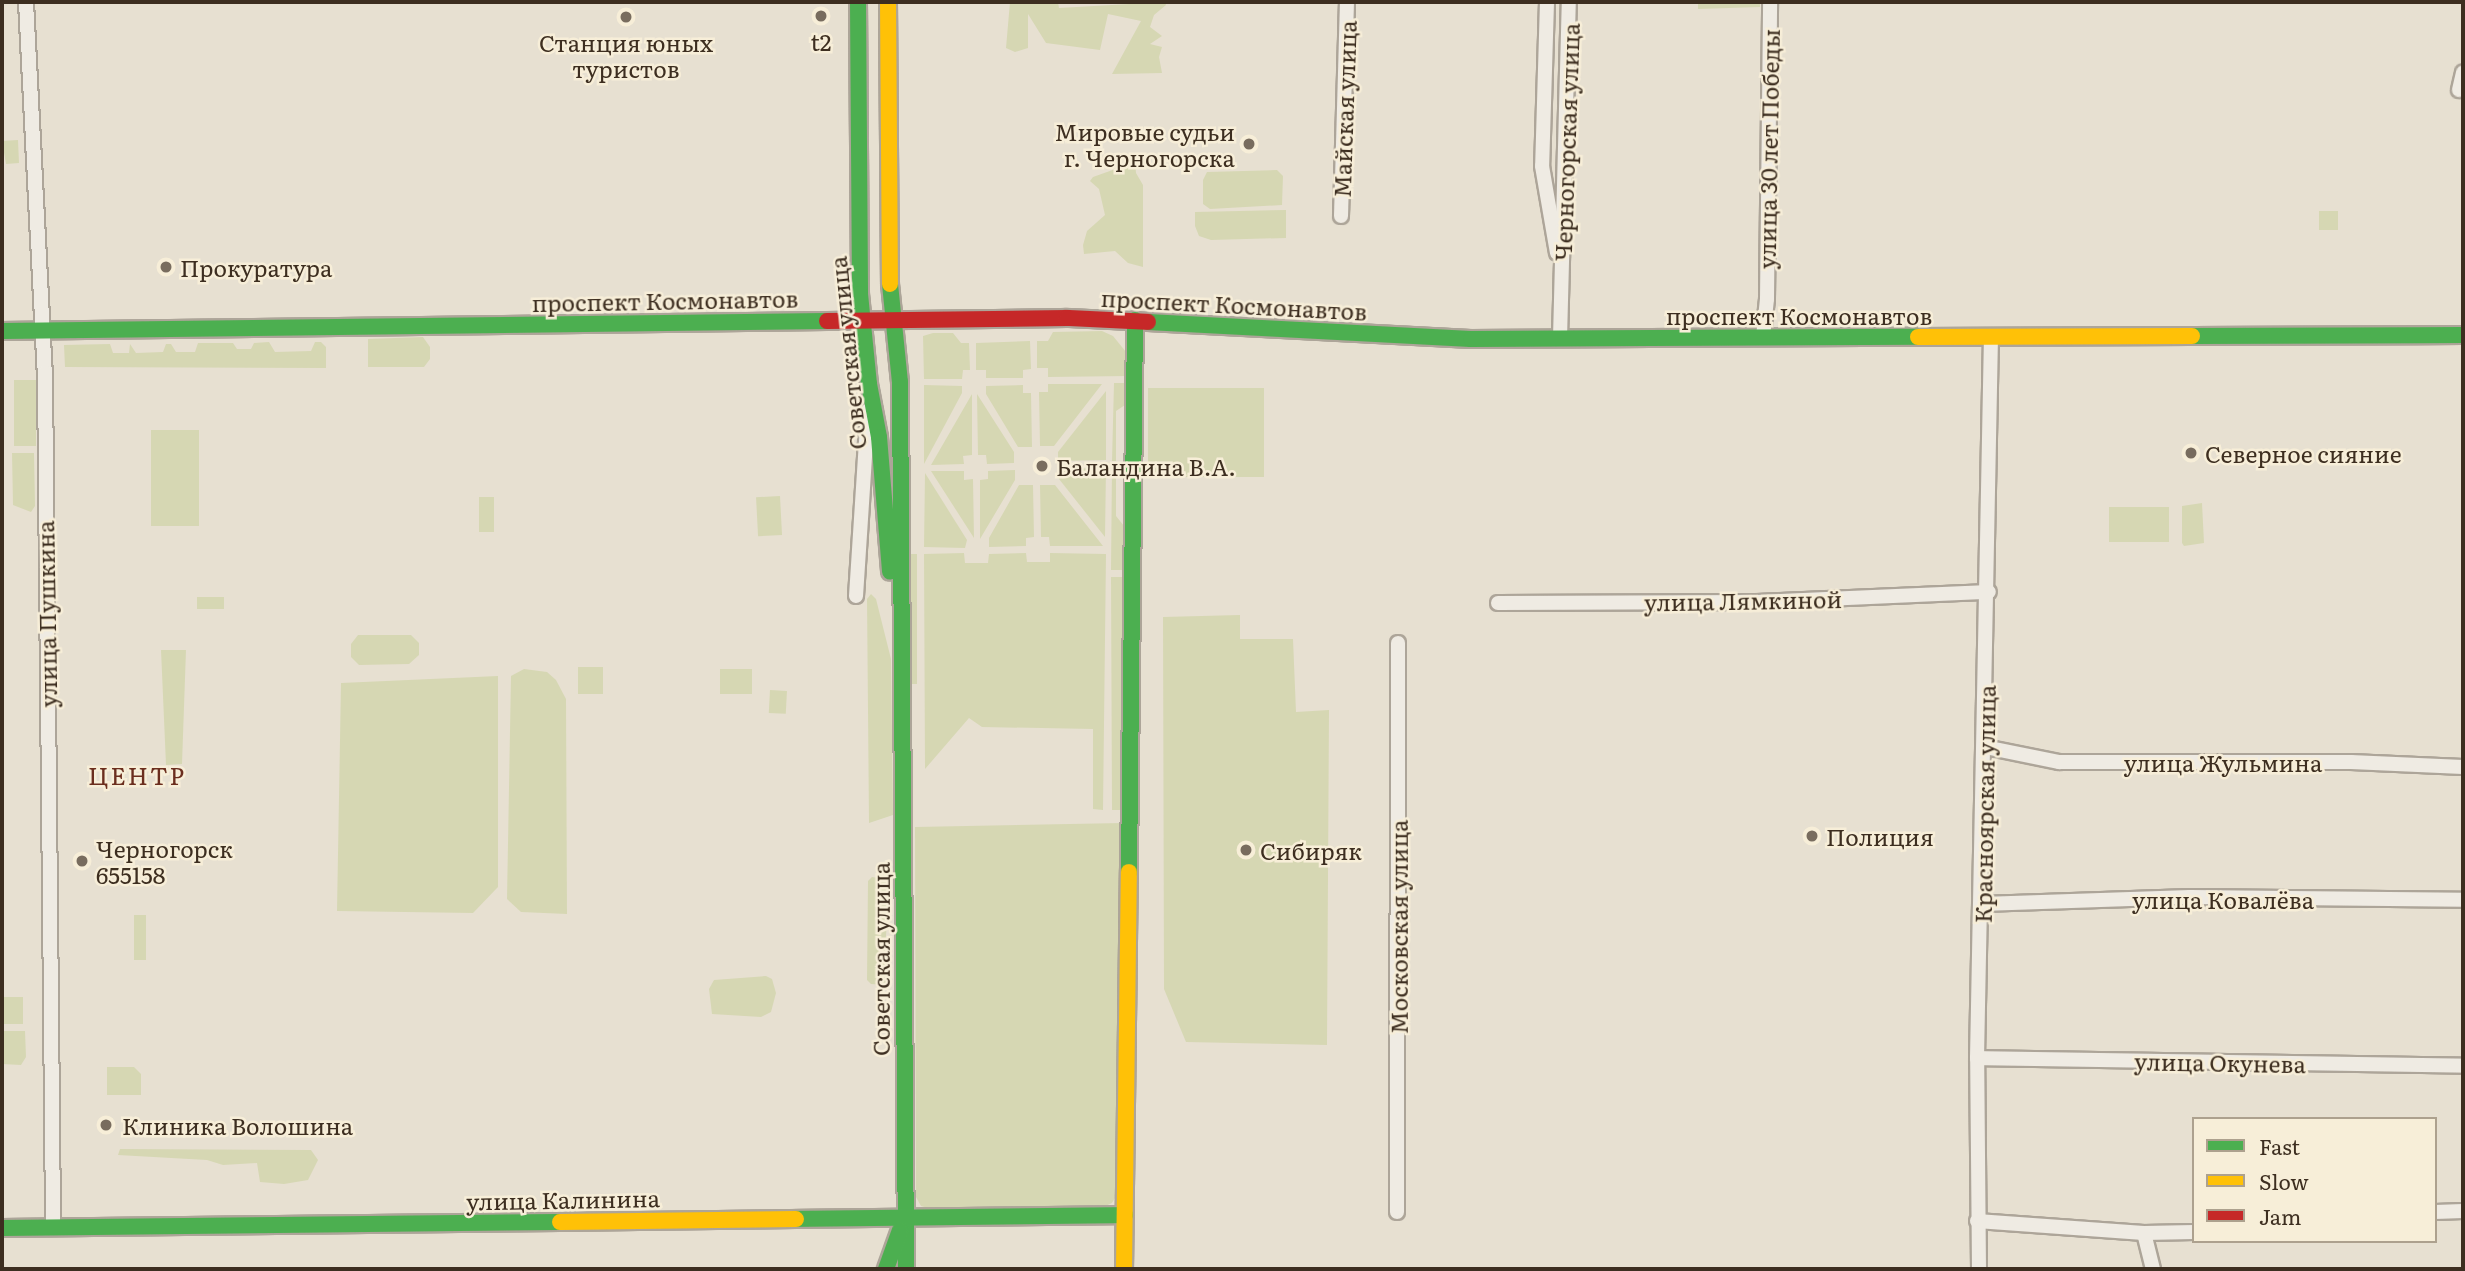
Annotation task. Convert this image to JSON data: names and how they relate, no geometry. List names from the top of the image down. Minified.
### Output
{"streets":{"main road":["проспект Космонавтов","Советская улица","улица Калинина"],"street":["Майская улица","Черногорская улица","улица 30 лет Победы","улица Лямкиной","улица Пушкина","улица Жульмина","Красноярская улица","улица Ковалёва","Московская улица","улица Окунева"]},"crossings":[["Черногорская улица","проспект Космонавтов"],["улица 30 лет Победы","проспект Космонавтов"],["проспект Космонавтов","Советская улица"],["проспект Космонавтов","улица Пушкина"],["проспект Космонавтов","Красноярская улица"],["Советская улица","улица Калинина"],["улица Лямкиной","Красноярская улица"],["улица Пушкина","улица Калинина"],["улица Жульмина","Красноярская улица"],["Красноярская улица","улица Ковалёва"],["Красноярская улица","улица Окунева"]],"districts":["ЦЕНТР"],"places":["t2","Станция юных туристов","Мировые судьи г. Черногорска","Прокуратура","Северное сияние","Баландина В.А.","Полиция","Сибиряк","Черногорск 655158","Клиника Волошина"],"legend":["Fast","Slow","Jam"]}
